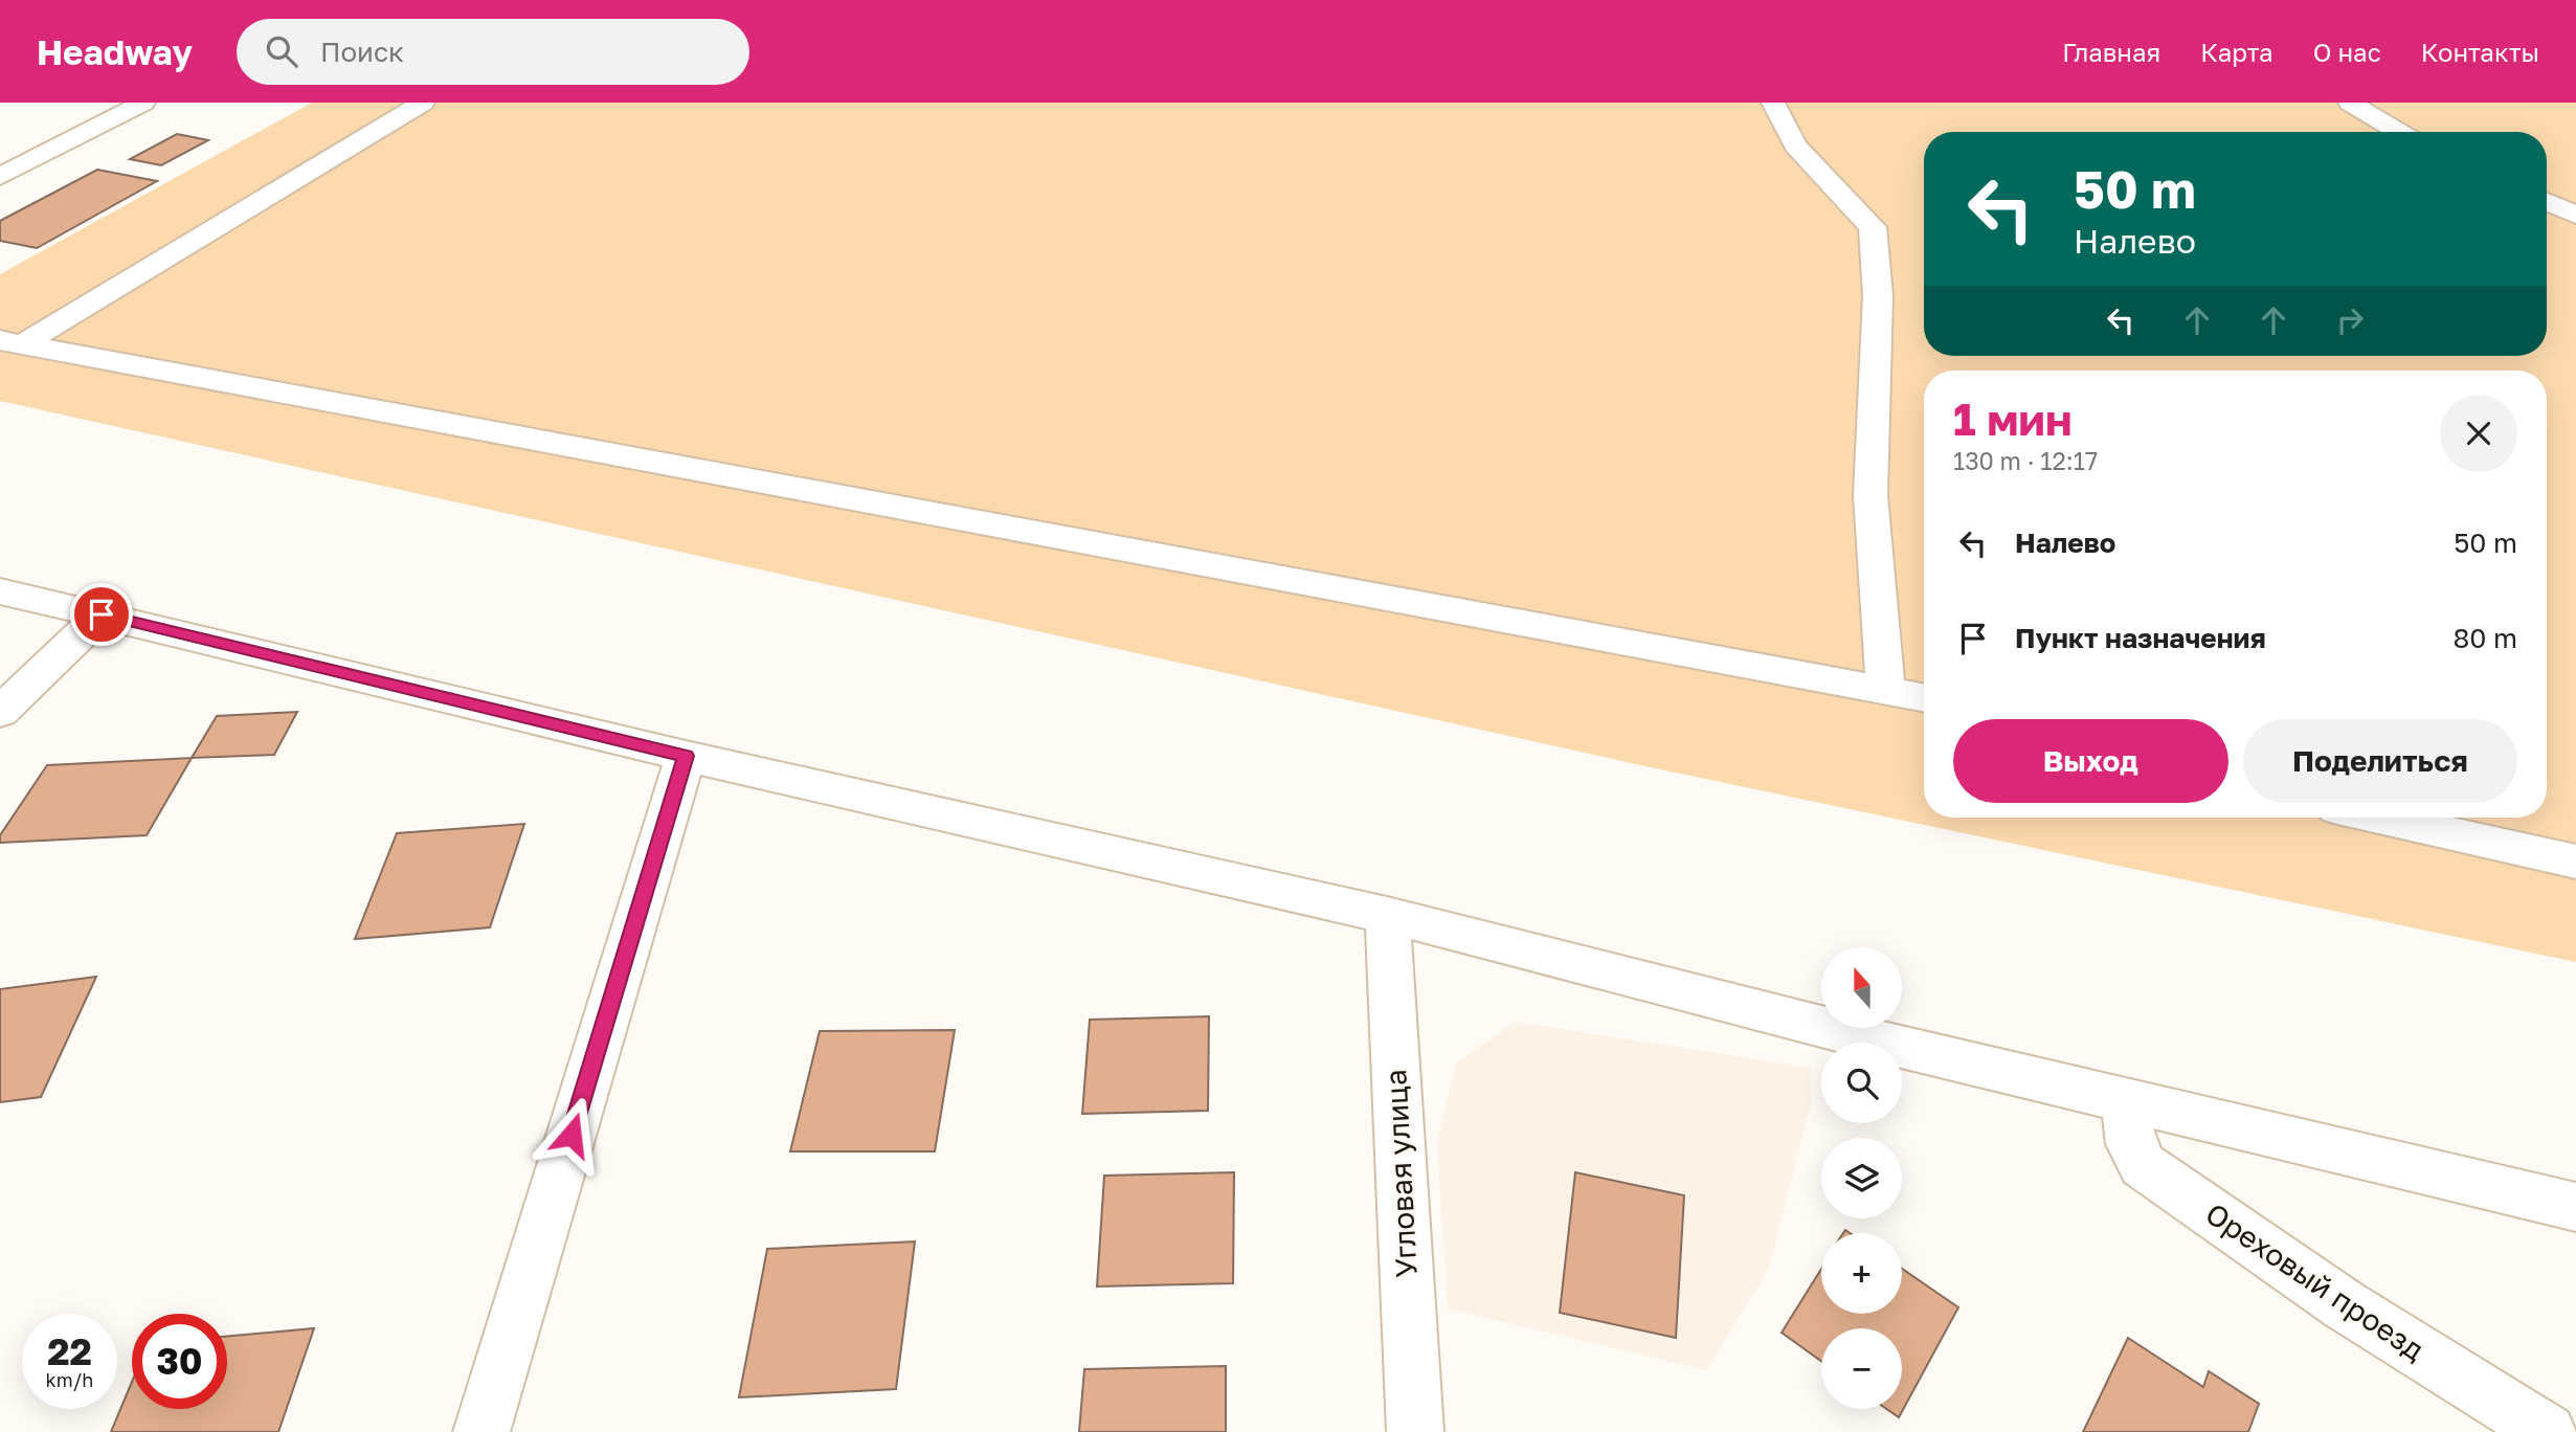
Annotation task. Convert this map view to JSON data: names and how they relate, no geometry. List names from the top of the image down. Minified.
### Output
{"streets":{"street":["Угловая улица","Ореховый проезд"]},"north":"top","page":{"header":"Headway","search":"Поиск","nav":["Главная","Карта","О нас","Контакты"],"turn":["50 m","Налево"],"heading":["1 мин","130 m · 12:17"],"list":[{"name":"Налево","value":"50 m"},{"name":"Пункт назначения","value":"80 m"}],"buttons":["Выход","Поделиться"],"map_buttons":["+","−"],"speed":"22 km/h","limit":"30"}}
